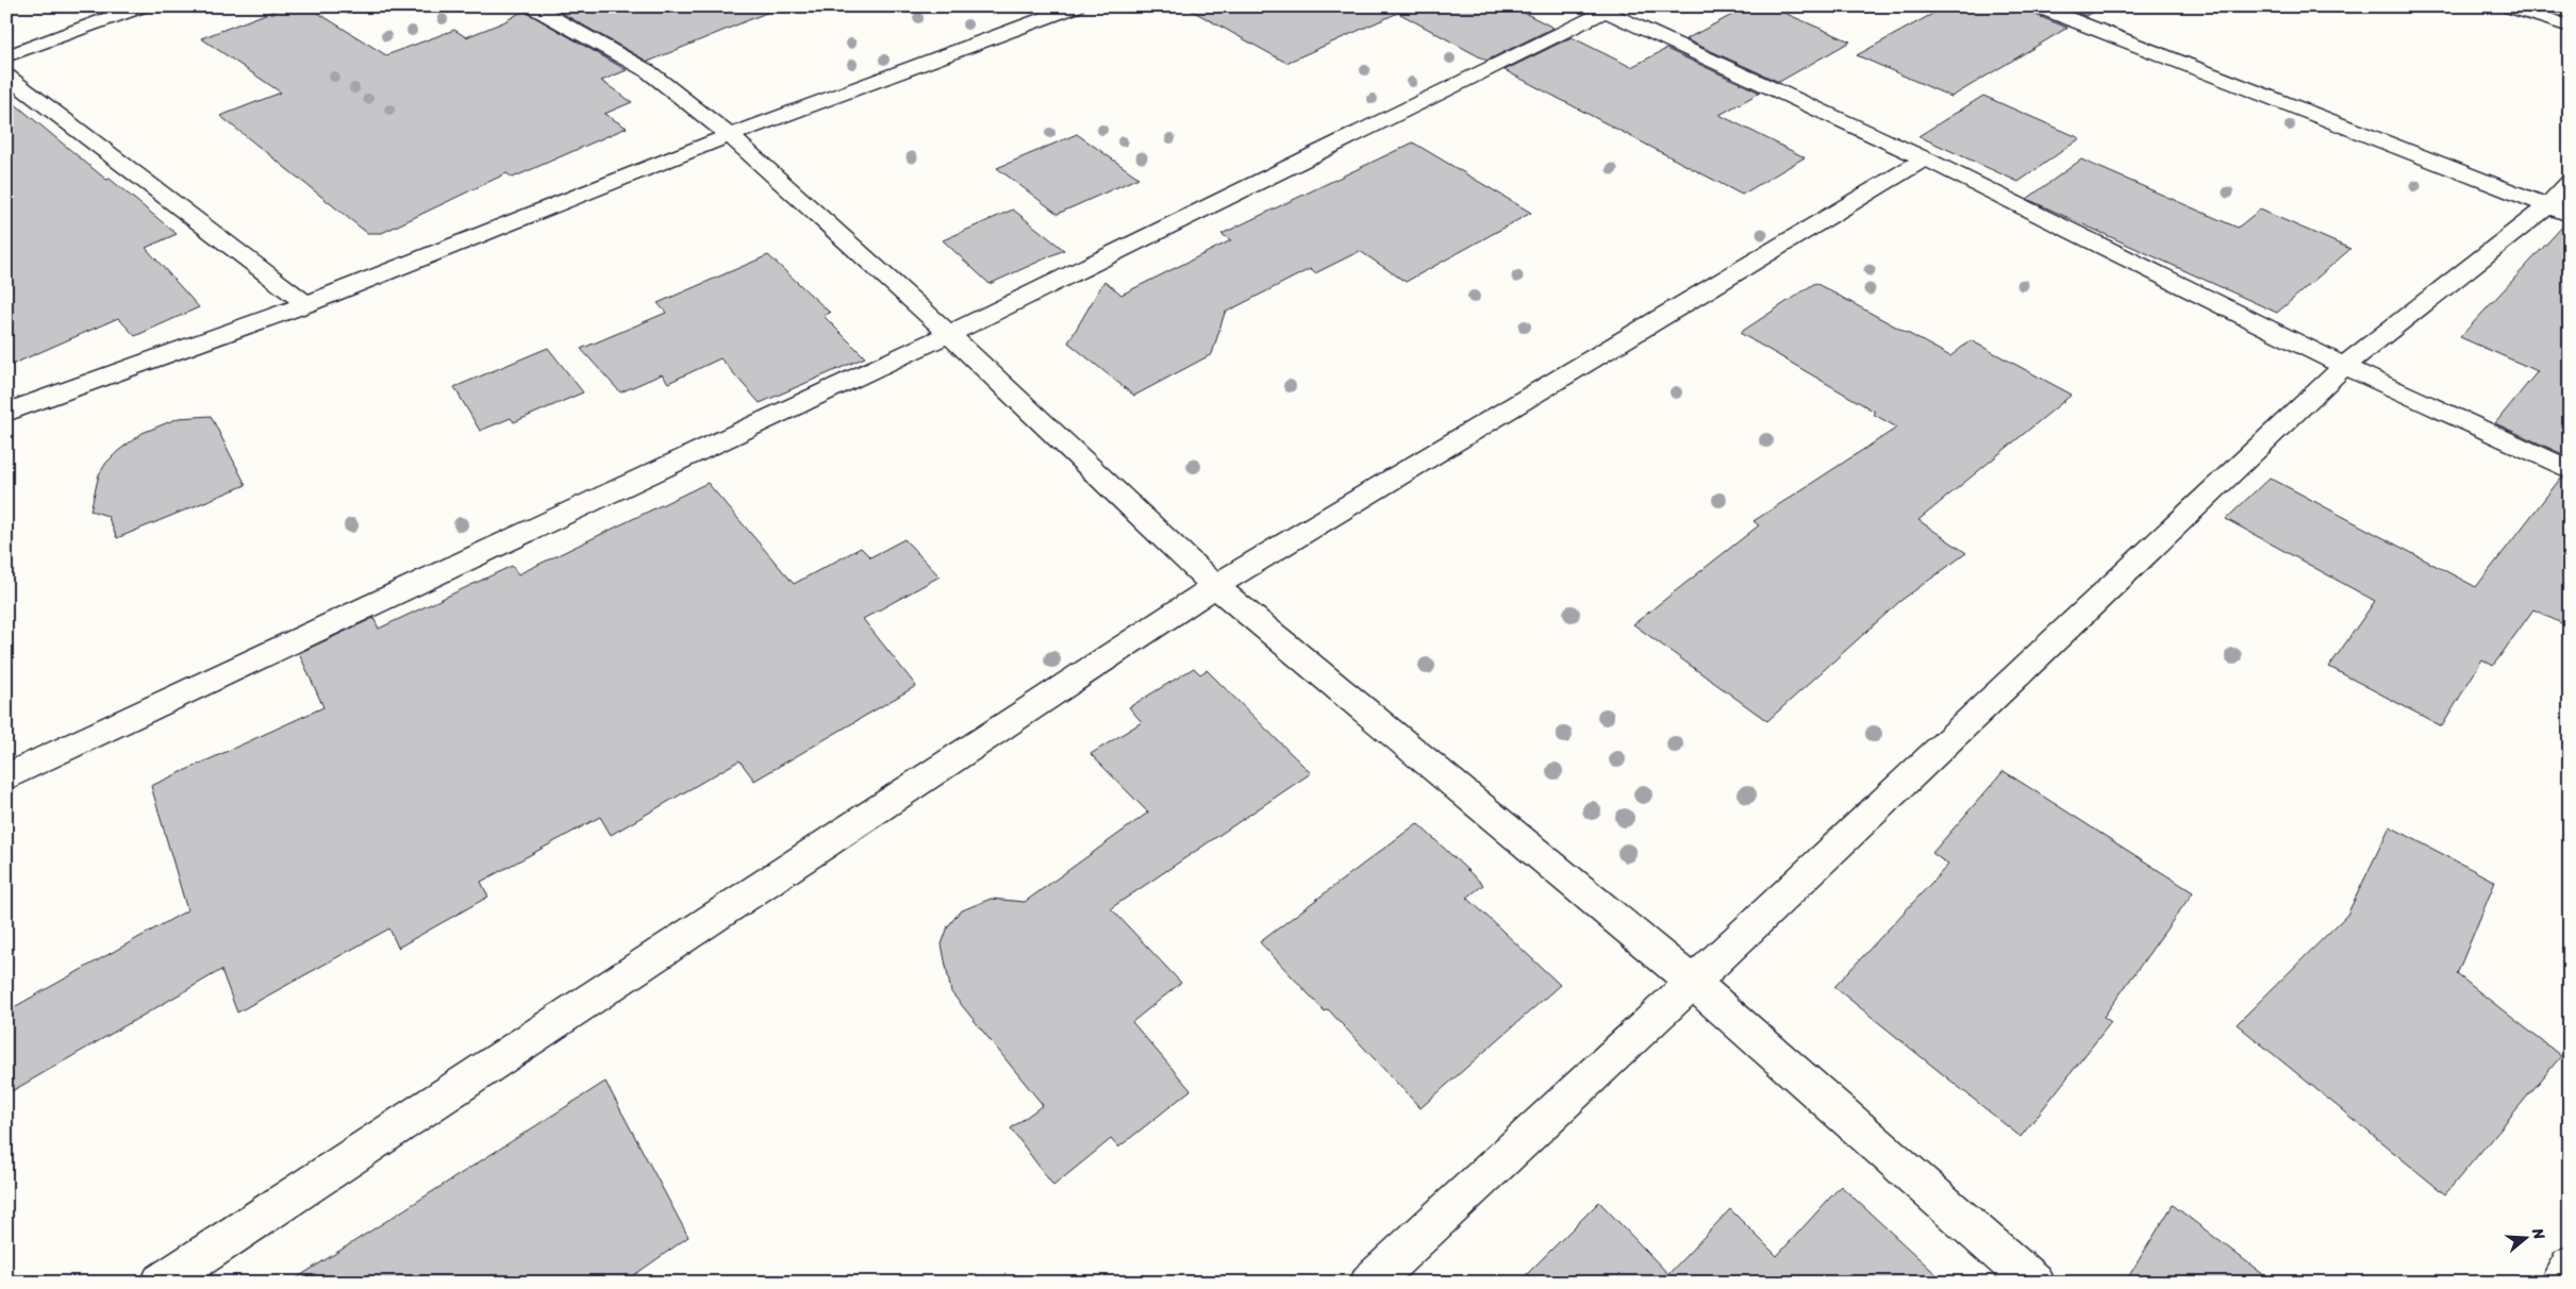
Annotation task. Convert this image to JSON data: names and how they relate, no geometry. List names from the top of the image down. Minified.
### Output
{"north":"right"}
